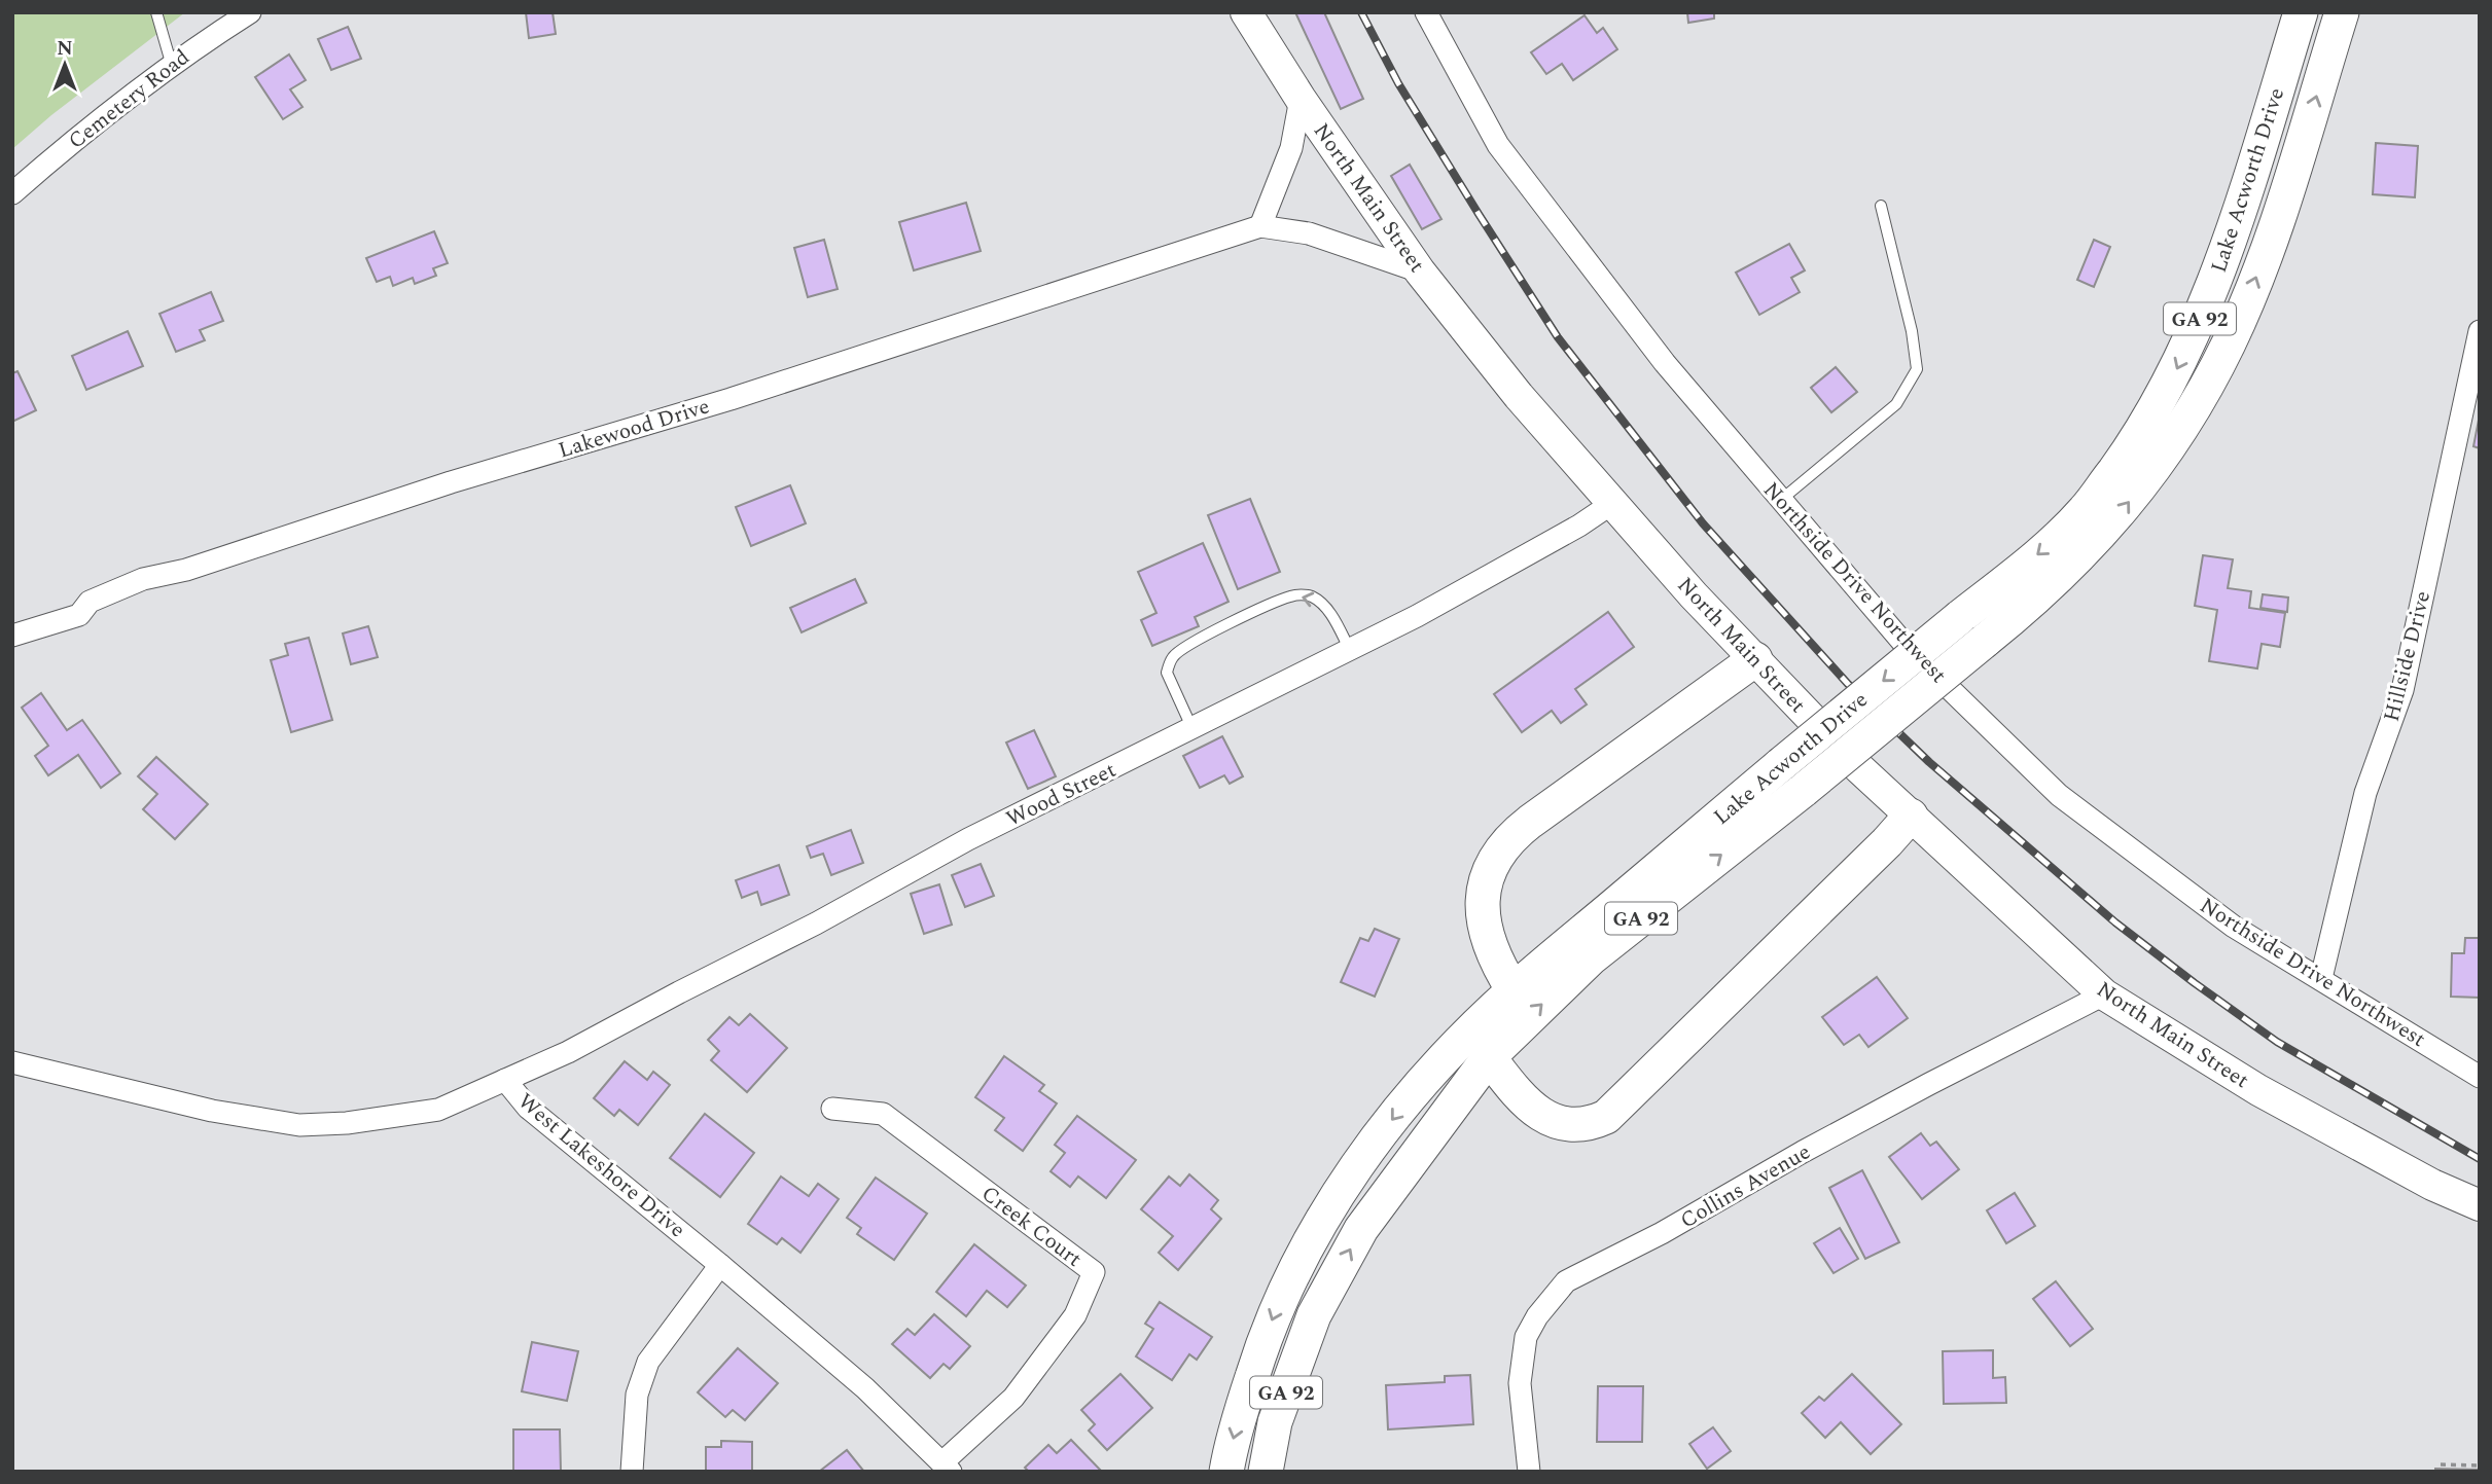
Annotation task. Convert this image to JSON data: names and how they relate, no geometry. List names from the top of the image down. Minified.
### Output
{"streets":{"main road":["Lake Acworth Drive","North Main Street","GA 92"],"street":["Cemetery Road","Lakewood Drive","Northside Drive Northwest","Hillside Drive","Wood Street","West Lakeshore Drive","Collins Avenue","Creek Court"]},"crossings":[["North Main Street","Lakewood Drive"],["North Main Street","Wood Street"],["North Main Street","Collins Avenue"],["Northside Drive Northwest","Hillside Drive"],["Wood Street","West Lakeshore Drive"],["West Lakeshore Drive","Creek Court"]],"north":"top"}
